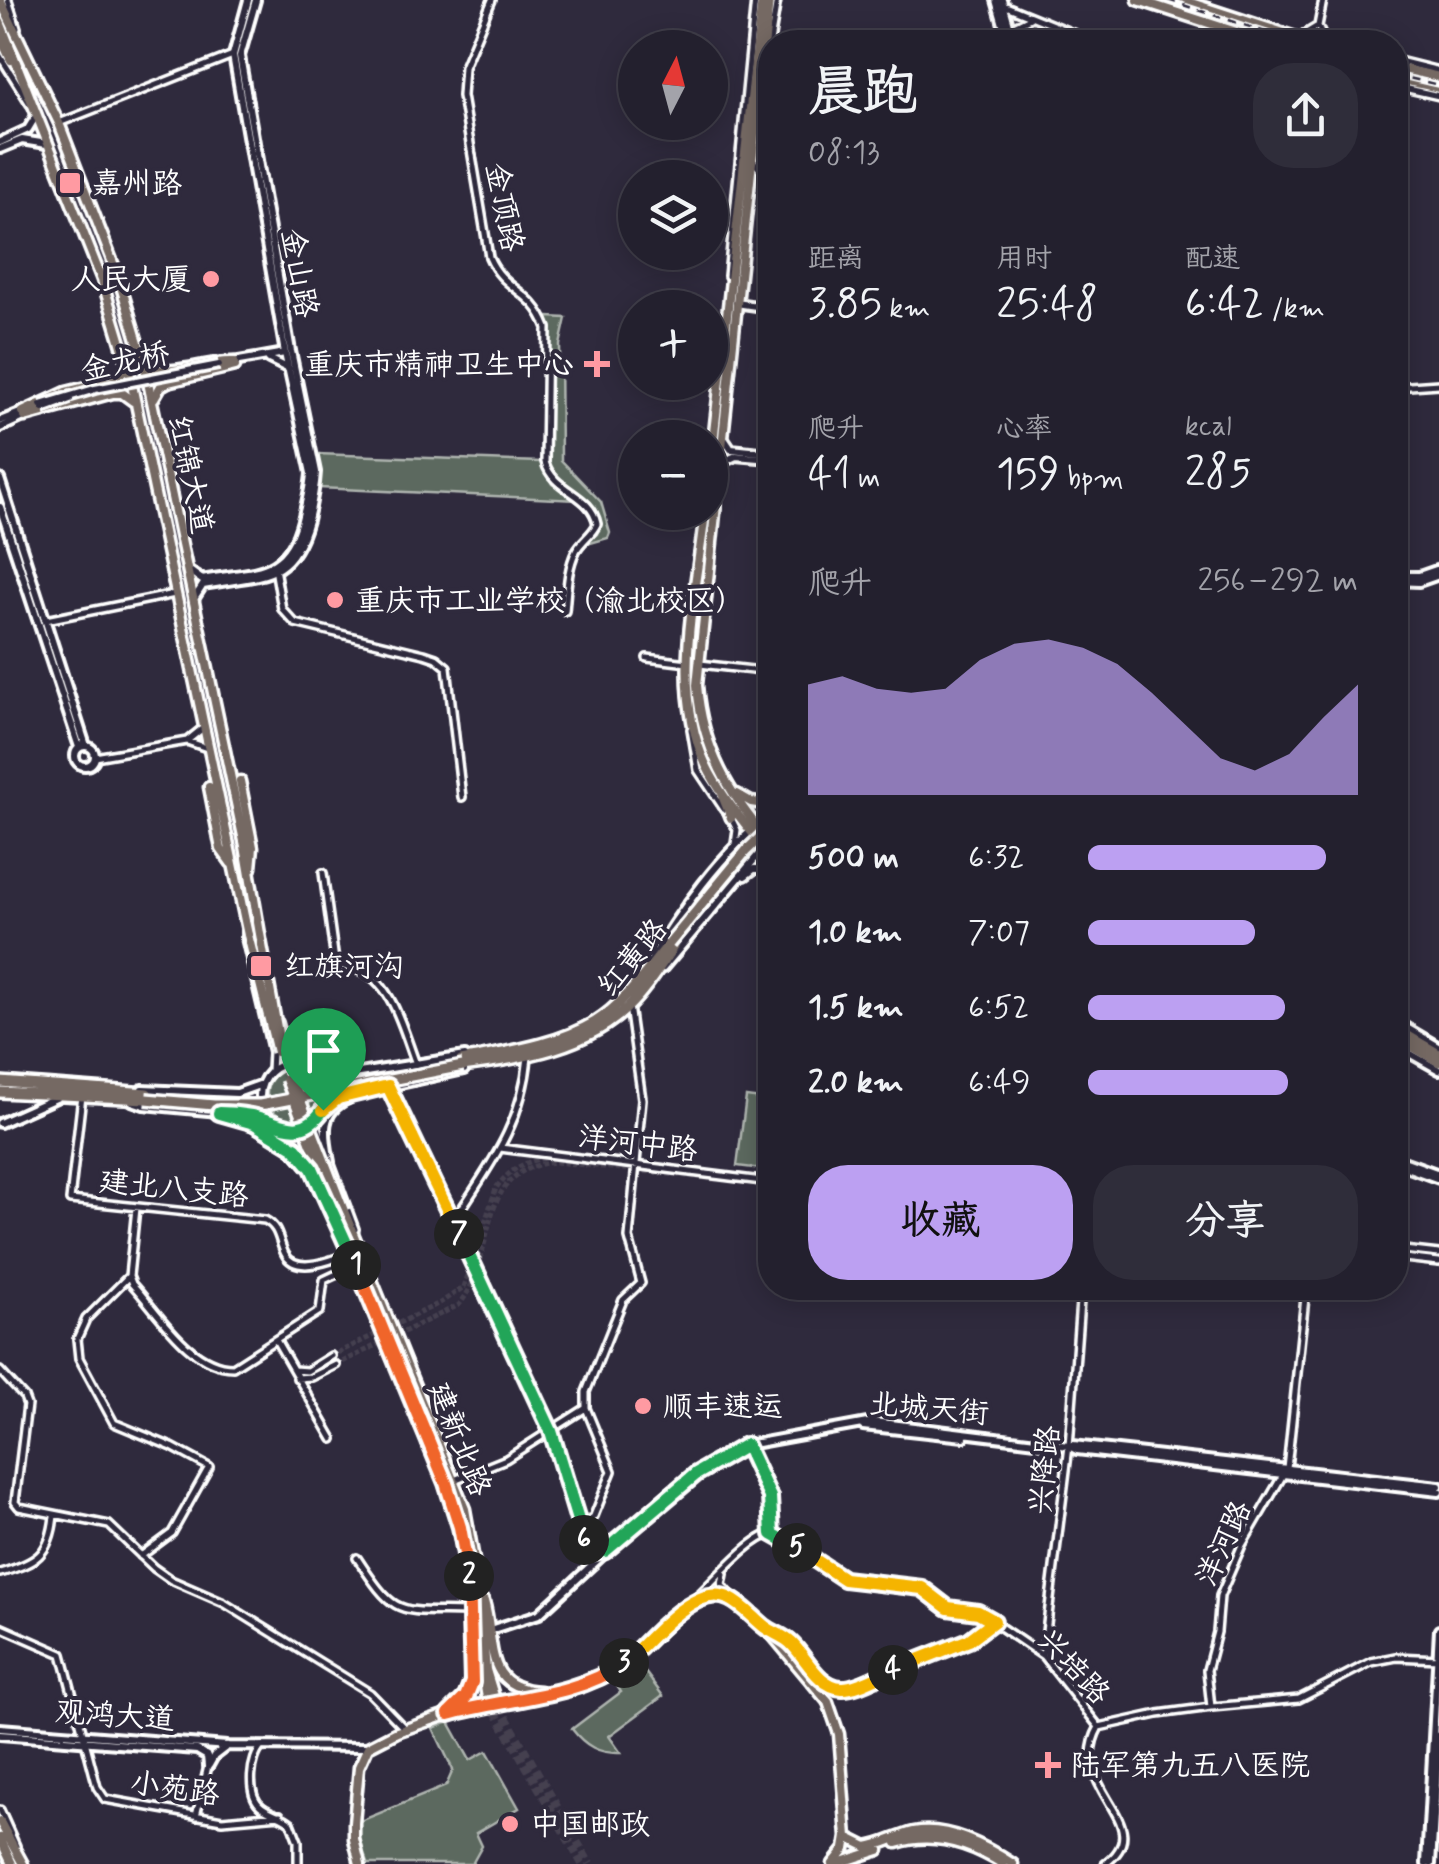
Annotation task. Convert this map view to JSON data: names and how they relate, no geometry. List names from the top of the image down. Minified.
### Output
{"streets":{"highway":["红黄路"],"main road":["金山路","金龙桥","红锦大道","北城天街","建新北路","观鸿大道"],"street":["金顶路","洋河中路","建北八支路","兴降路","洋河路","兴培路","小苑路"]},"crossings":[["红锦大道","建新北路"],["建北八支路","建新北路"],["北城天街","兴降路"],["北城天街","洋河路"],["兴降路","兴培路"],["观鸿大道","小苑路"]],"places":{"transit":["嘉州路","红旗河沟"],"other":["人民大厦","重庆市工业学校（渝北校区）","顺丰速运","中国邮政"],"health":["重庆市精神卫生中心","陆军第九五八医院"]},"north":"top","page":{"map_buttons":["+","−"],"heading":["晨跑","08:13"],"stats":[["距离","3.85 km"],["用时","25:48"],["配速","6:42 /km"],["爬升","41 m"],["心率","159 bpm"],["kcal","285"]],"chart":["爬升","256–292 m"],"list":[{"name":"500 m","note":"6:32"},{"name":"1.0 km","note":"7:07"},{"name":"1.5 km","note":"6:52"},{"name":"2.0 km","note":"6:49"}],"buttons":["收藏","分享"],"pins":["7","1","6","5","2","3","4"]}}
